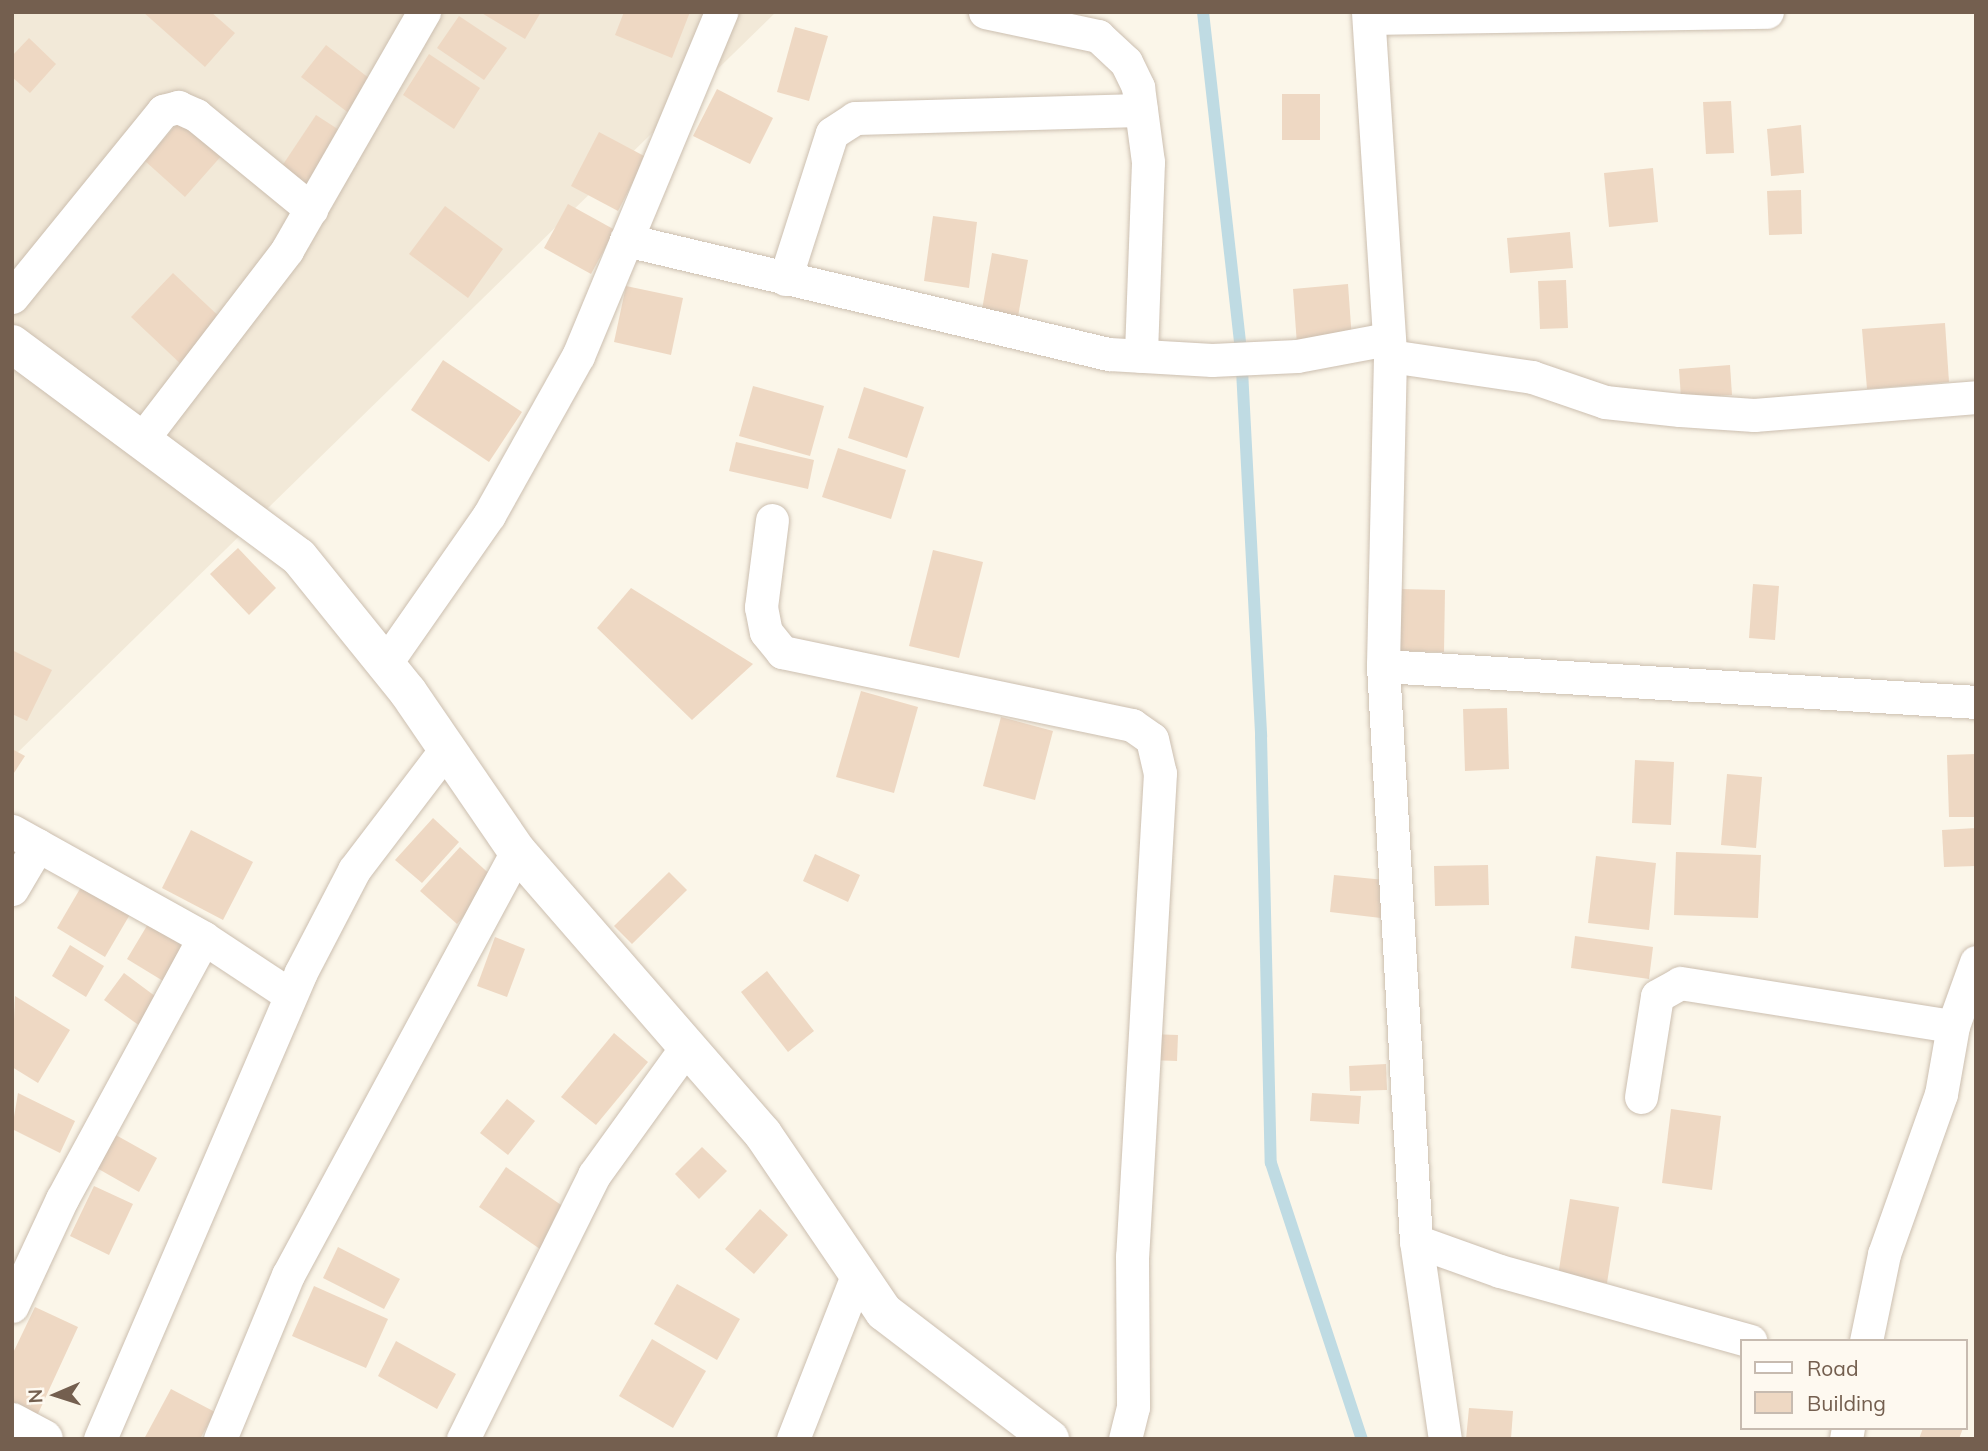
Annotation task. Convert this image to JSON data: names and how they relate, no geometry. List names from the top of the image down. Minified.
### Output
{"legend":["Road","Building"],"north":"left"}
